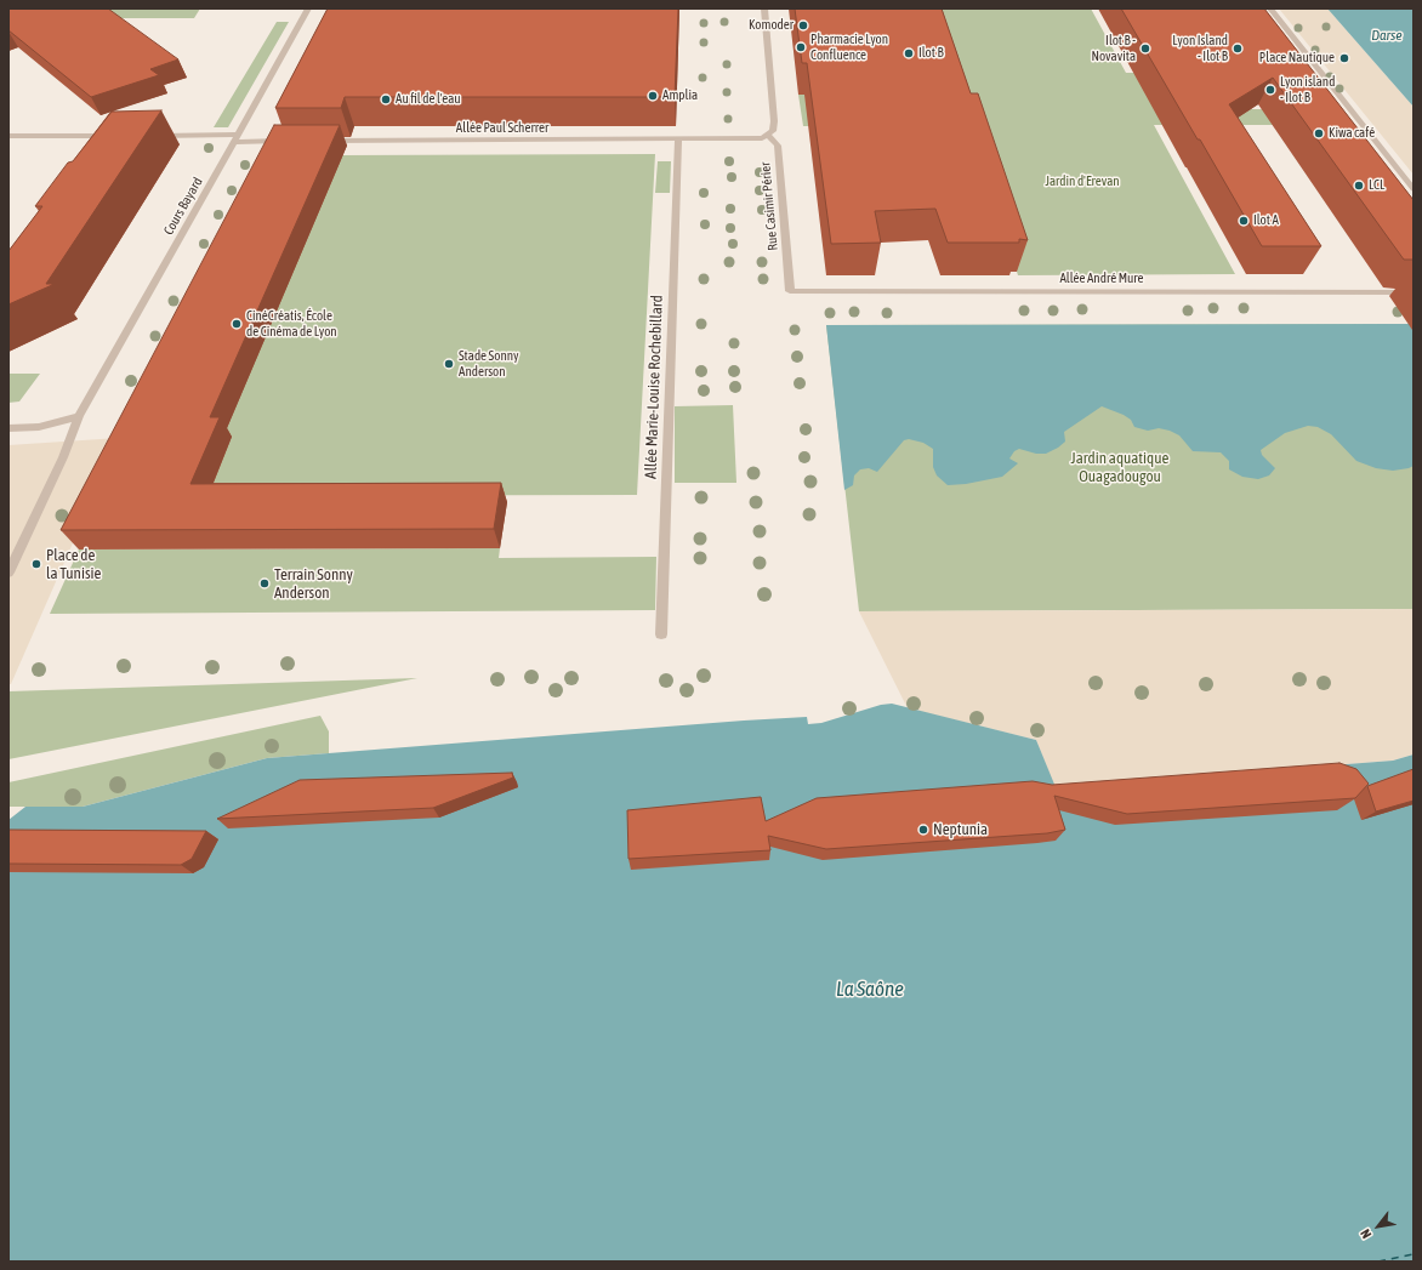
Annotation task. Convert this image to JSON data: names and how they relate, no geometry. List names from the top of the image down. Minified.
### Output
{"streets":{"street":["Allée Paul Scherrer","Cours Bayard","Rue Casimir Périer","Allée André Mure","Allée Marie-Louise Rochebillard"]},"crossings":[["Allée Paul Scherrer","Rue Casimir Périer"],["Allée Paul Scherrer","Allée Marie-Louise Rochebillard"],["Rue Casimir Périer","Allée André Mure"]],"water":["Darse","La Saône"],"parks":["Jardin d'Erevan","Jardin aquatique Ouagadougou"],"places":["Komoder","Pharmacie Lyon Confluence","Ilot B - Novavita","Lyon Island - Ilot B","Ilot B","Place Nautique","Lyon island - Ilot B","Amplia","Au fil de l'eau","Kiwa café","LCL","Ilot A","CinéCréatis, École de Cinéma de Lyon","Stade Sonny Anderson","Place de la Tunisie","Terrain Sonny Anderson","Neptunia"],"north":"bottom left"}
